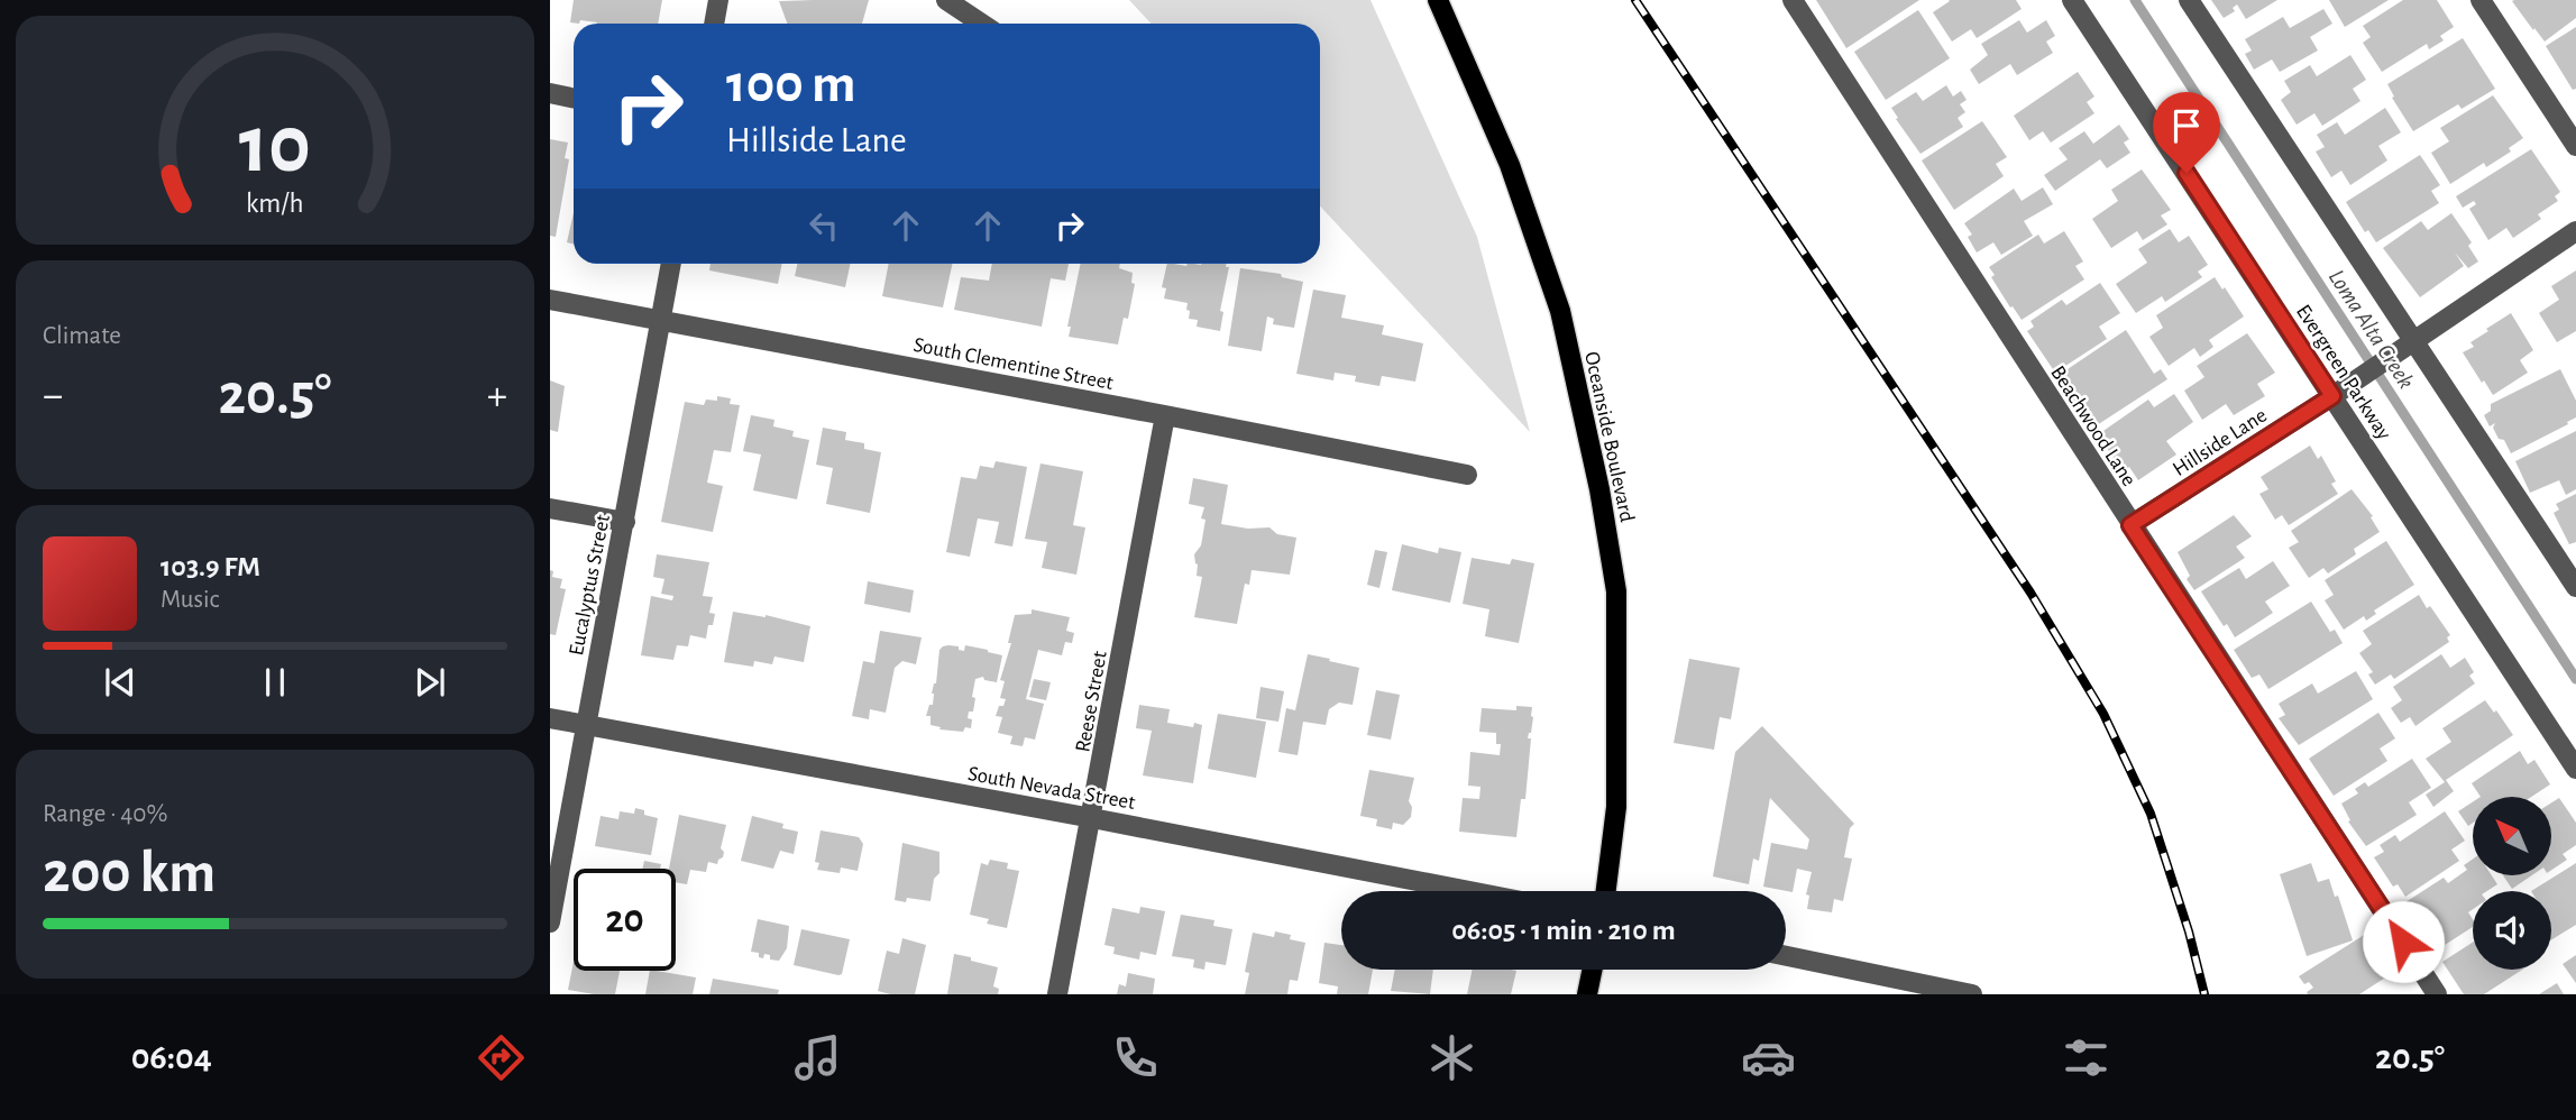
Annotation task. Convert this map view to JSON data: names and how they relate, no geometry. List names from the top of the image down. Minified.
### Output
{"streets":{"main road":["Oceanside Boulevard"],"street":["South Clementine Street","Evergreen Parkway","Beachwood Lane","Hillside Lane","Eucalyptus Street","Reese Street","South Nevada Street"]},"crossings":[["South Clementine Street","Eucalyptus Street"],["South Clementine Street","Reese Street"],["Evergreen Parkway","Hillside Lane"],["Beachwood Lane","Hillside Lane"],["Eucalyptus Street","South Nevada Street"],["Reese Street","South Nevada Street"]],"water":["Loma Alta Creek"],"north":"top left","page":{"turn":["100 m","Hillside Lane"],"tile":["Climate",["Range · 40%","200 km"]],"heat":["−","20.5°","+"],"song":["103.9 FM","Music"],"limit":"20","trip":"06:05 · 1 min · 210 m","tabs":["06:04","20.5°"],"gauge":["10","km/h"]}}
